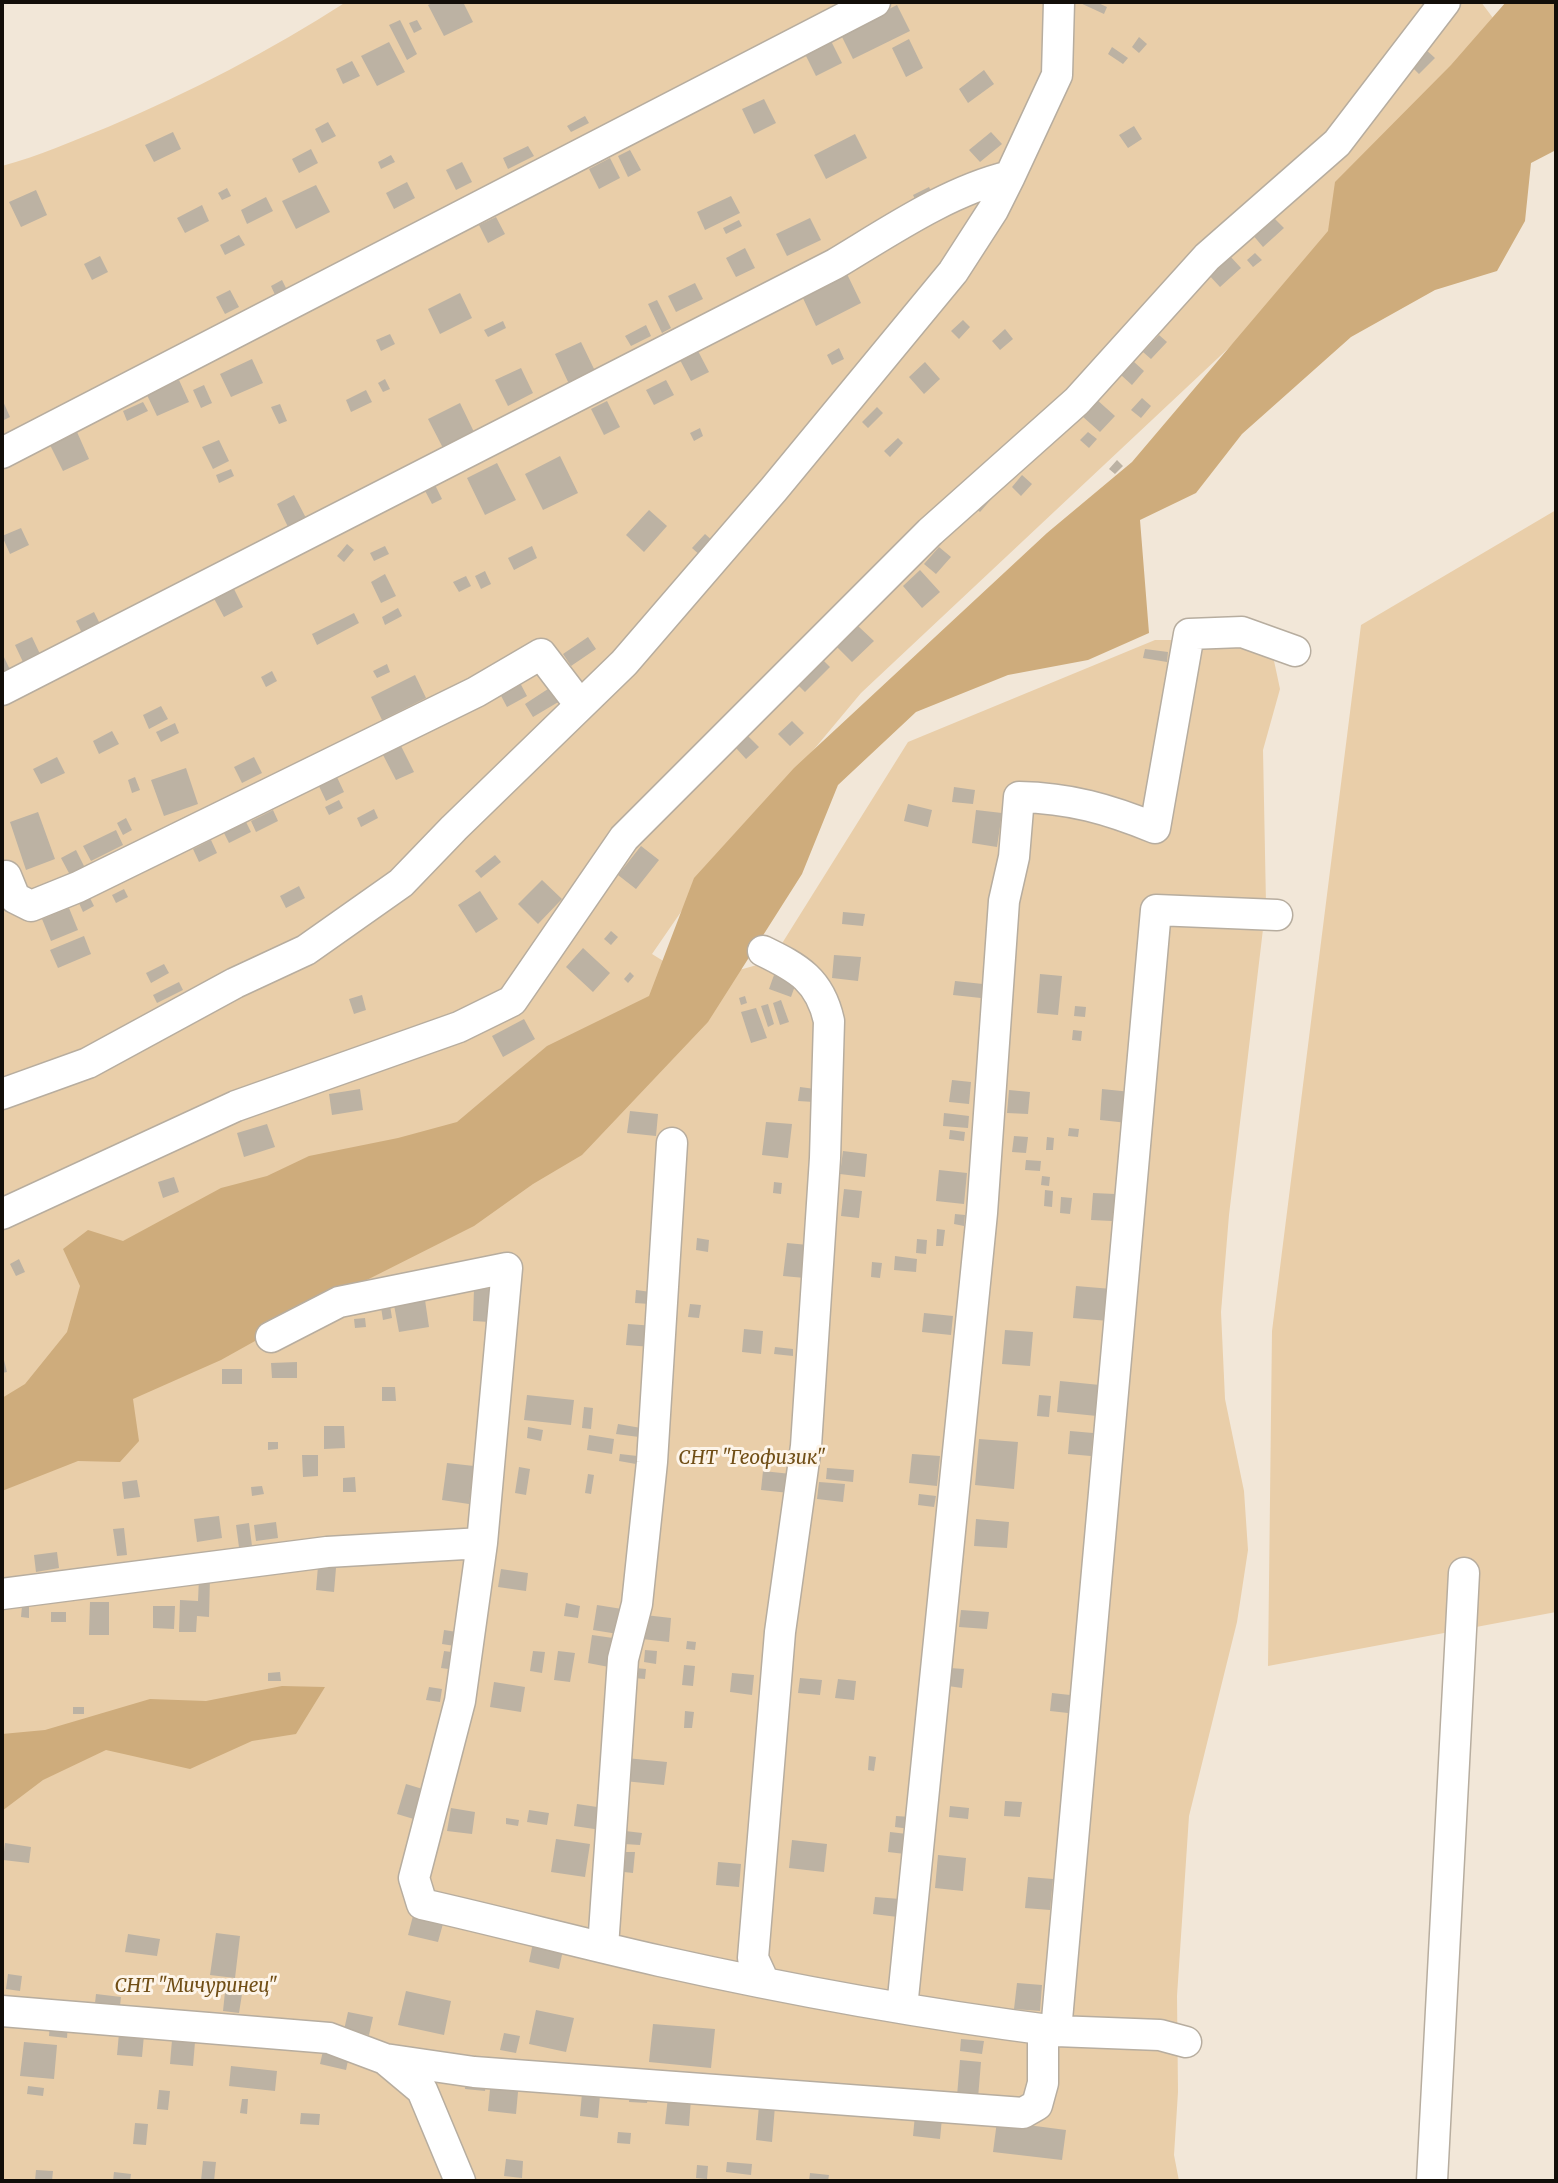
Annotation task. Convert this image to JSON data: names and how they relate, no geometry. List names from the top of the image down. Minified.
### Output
{"parks":["СНТ \"Геофизик\"","СНТ \"Мичуринец\""]}
